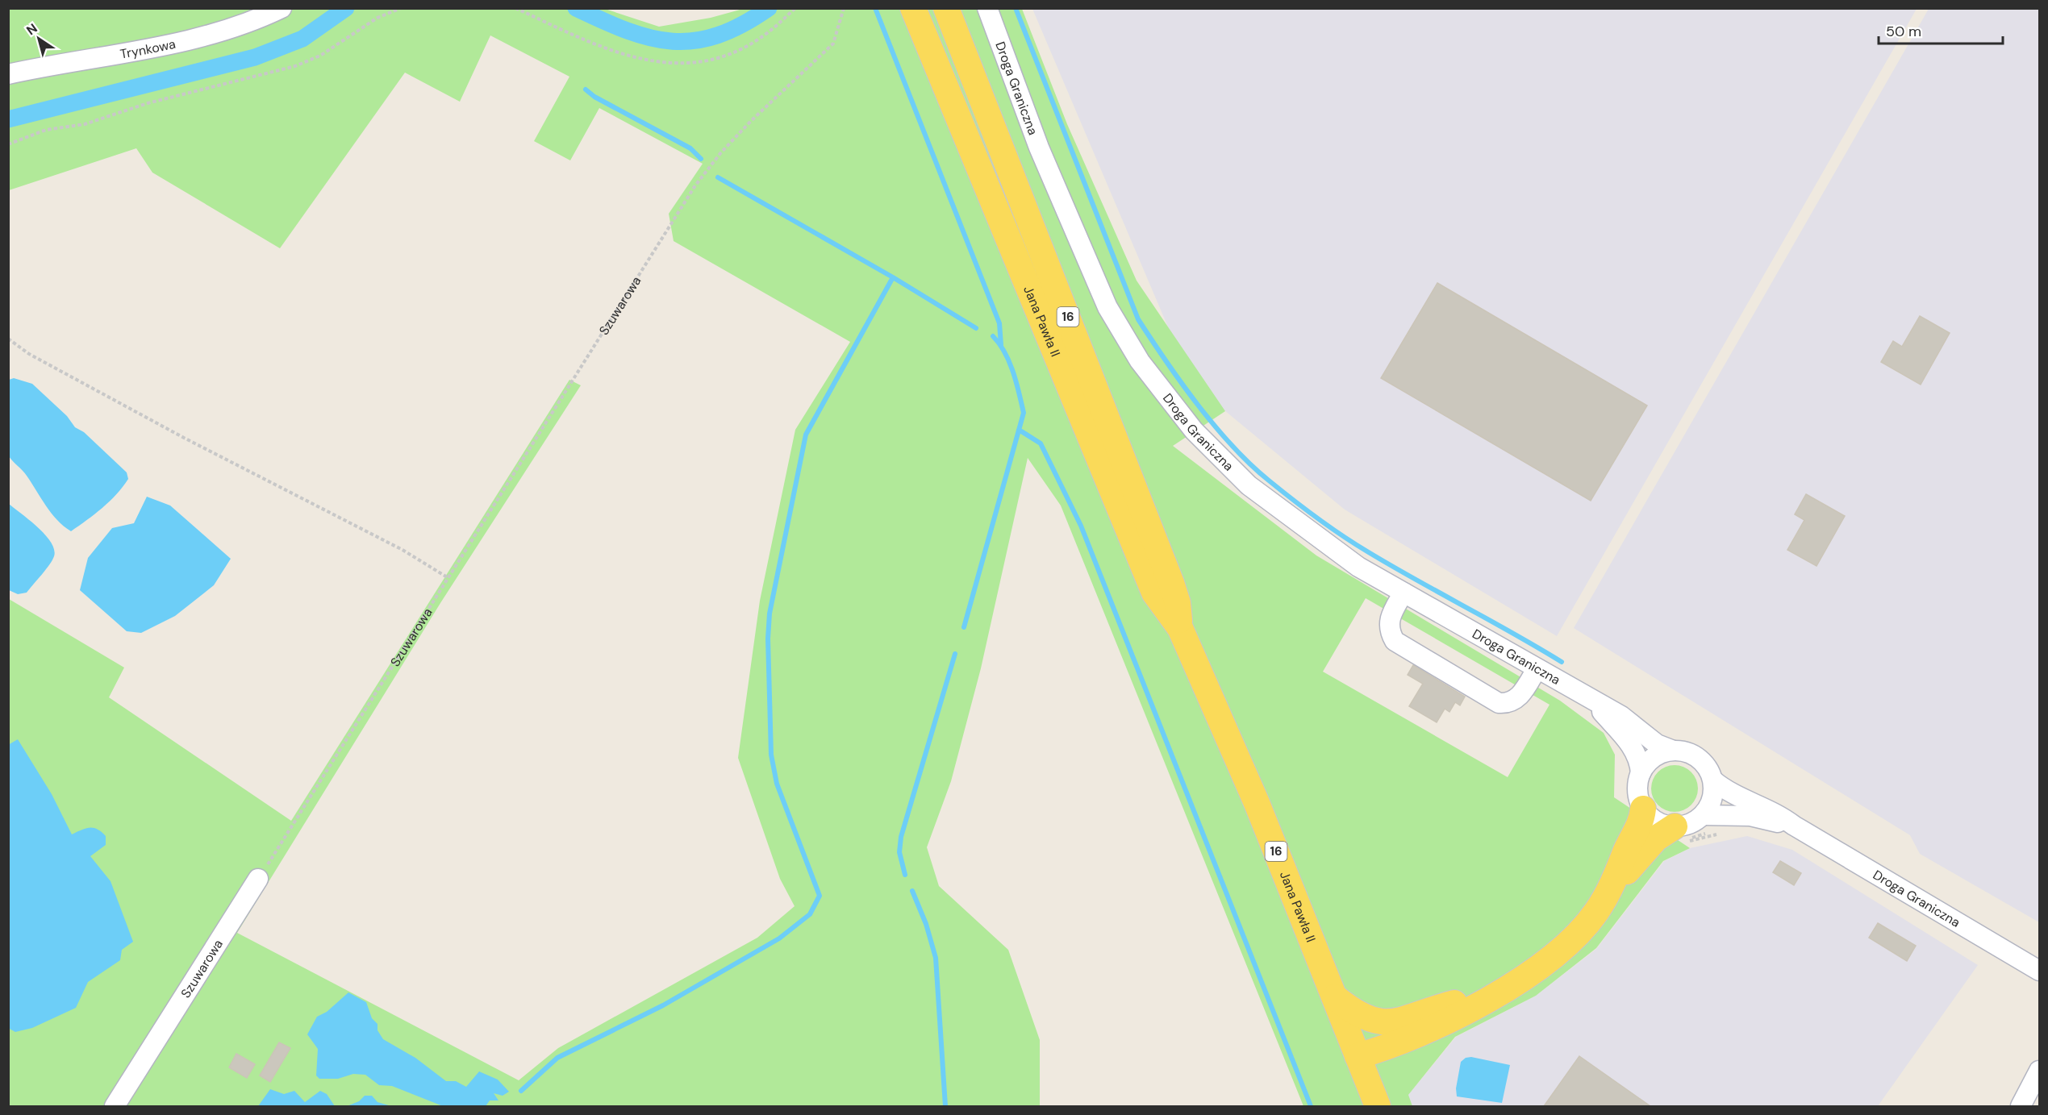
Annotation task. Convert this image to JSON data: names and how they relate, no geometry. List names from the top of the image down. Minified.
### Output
{"streets":{"main road":["16","Jana Pawła II"],"street":["Trynkowa","Droga Graniczna","Szuwarowa"]},"scale_bar":"50 m","north":"top left"}
